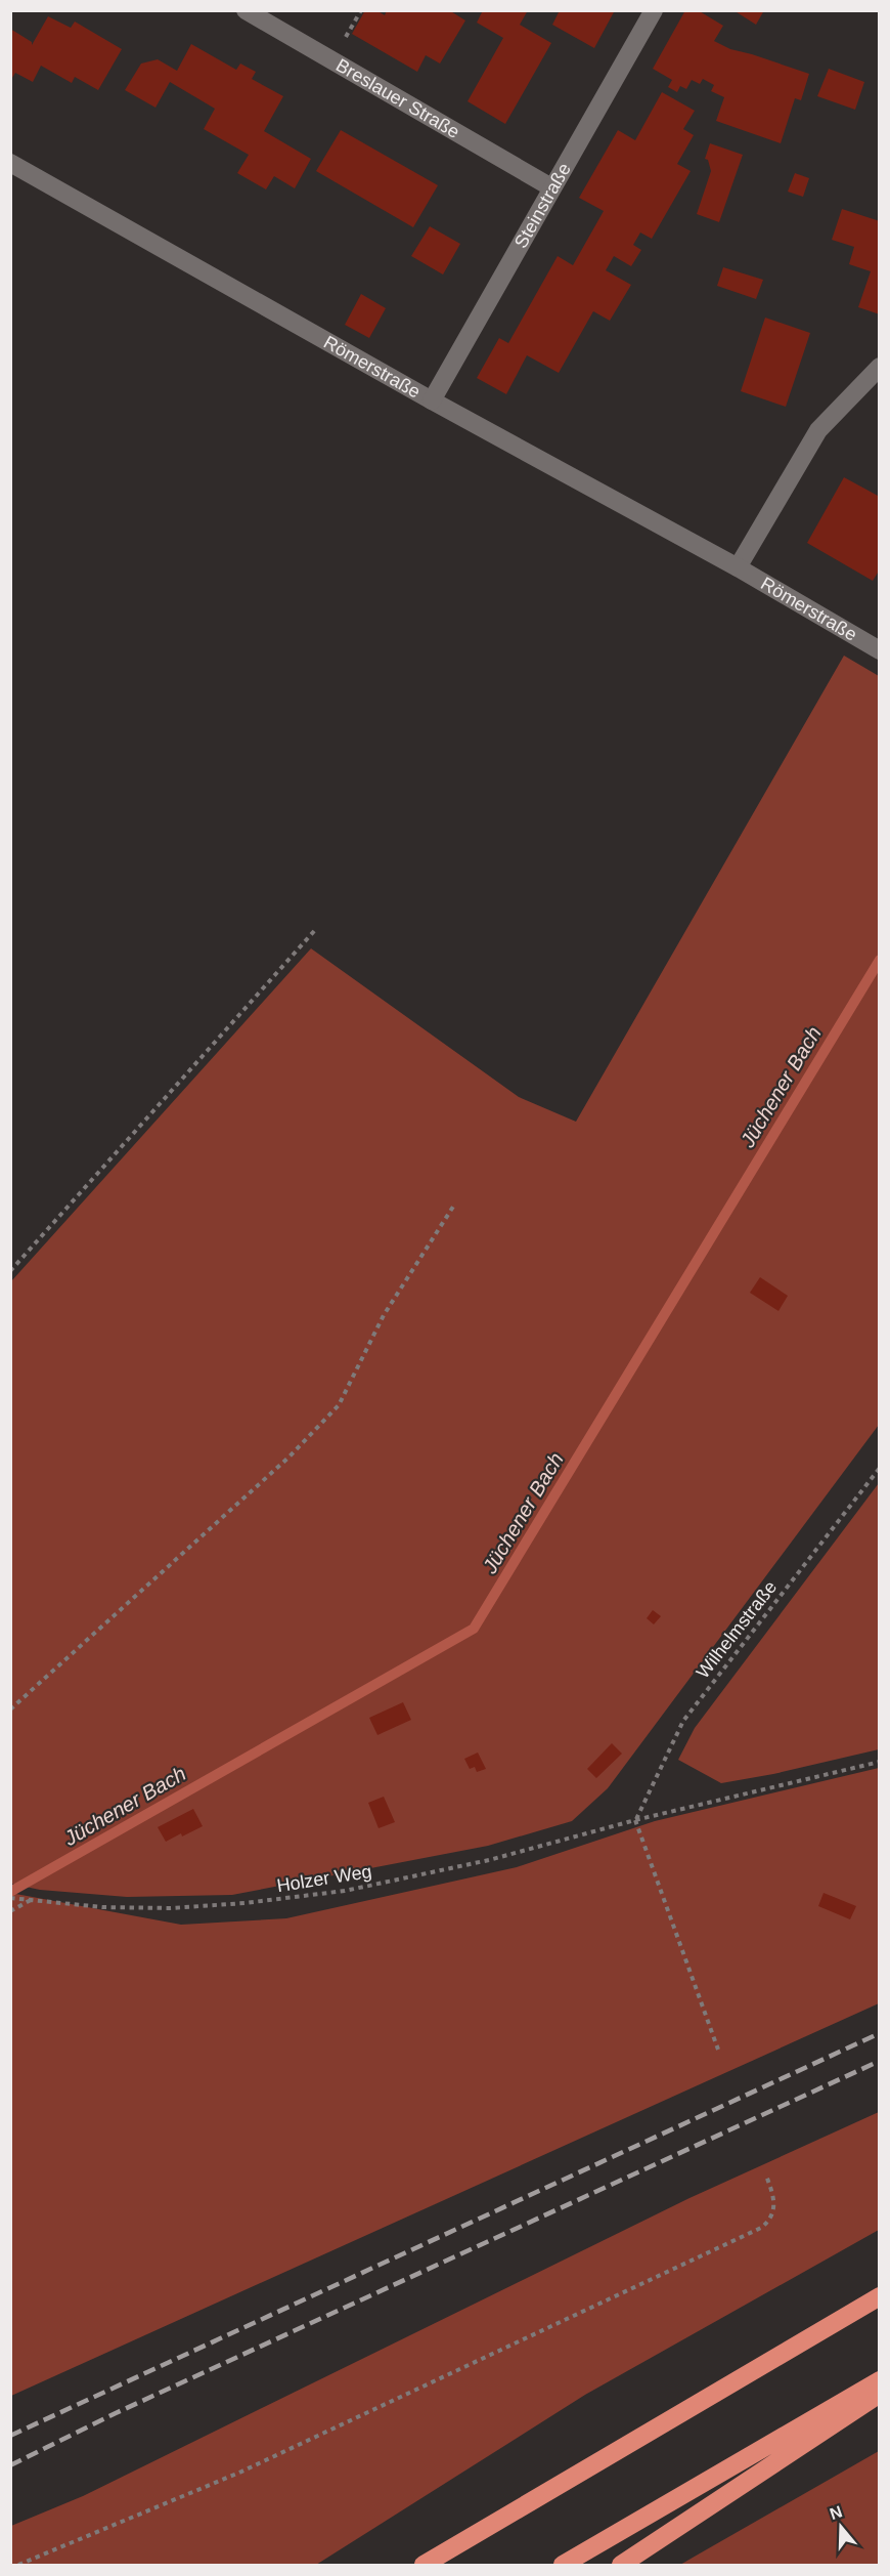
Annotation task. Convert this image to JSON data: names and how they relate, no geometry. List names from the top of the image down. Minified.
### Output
{"streets":{"street":["Breslauer Straße","Steinstraße","Römerstraße"],"path":["Wilhelmstraße","Holzer Weg"]},"crossings":[["Breslauer Straße","Steinstraße"],["Steinstraße","Römerstraße"],["Wilhelmstraße","Holzer Weg"]],"water":["Jüchener Bach"],"north":"top"}
